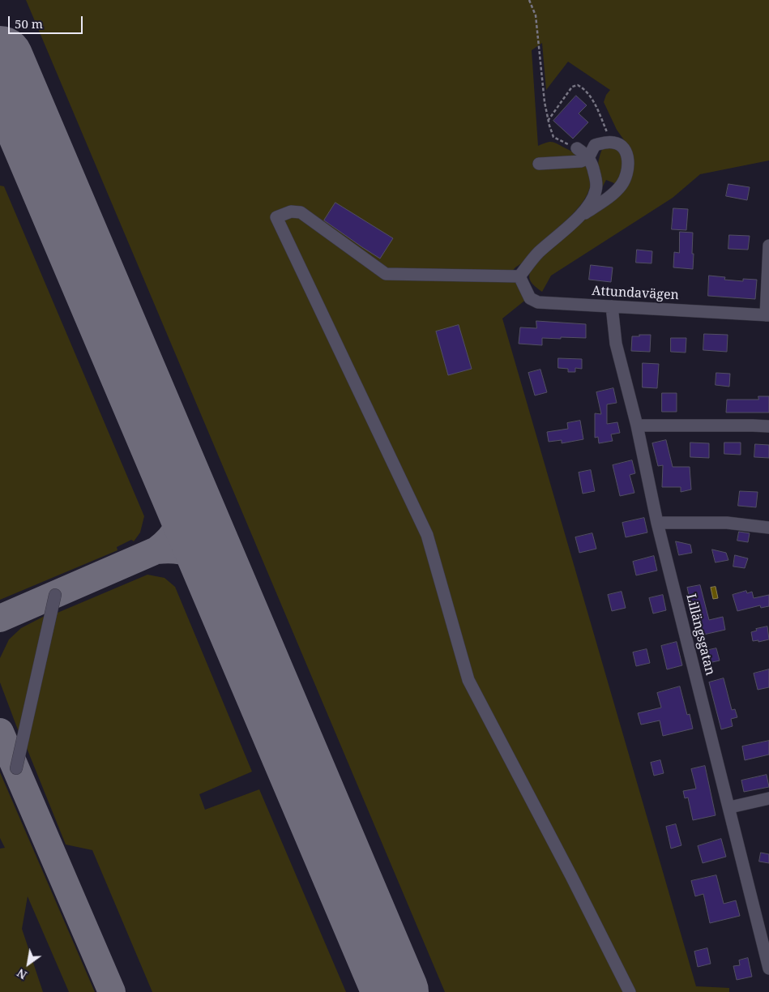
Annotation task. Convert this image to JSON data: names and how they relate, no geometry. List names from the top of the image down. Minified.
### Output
{"streets":{"street":["Attundavägen","Lillängsgatan"]},"crossings":[["Attundavägen","Lillängsgatan"]],"scale_bar":"50 m","north":"bottom left"}
